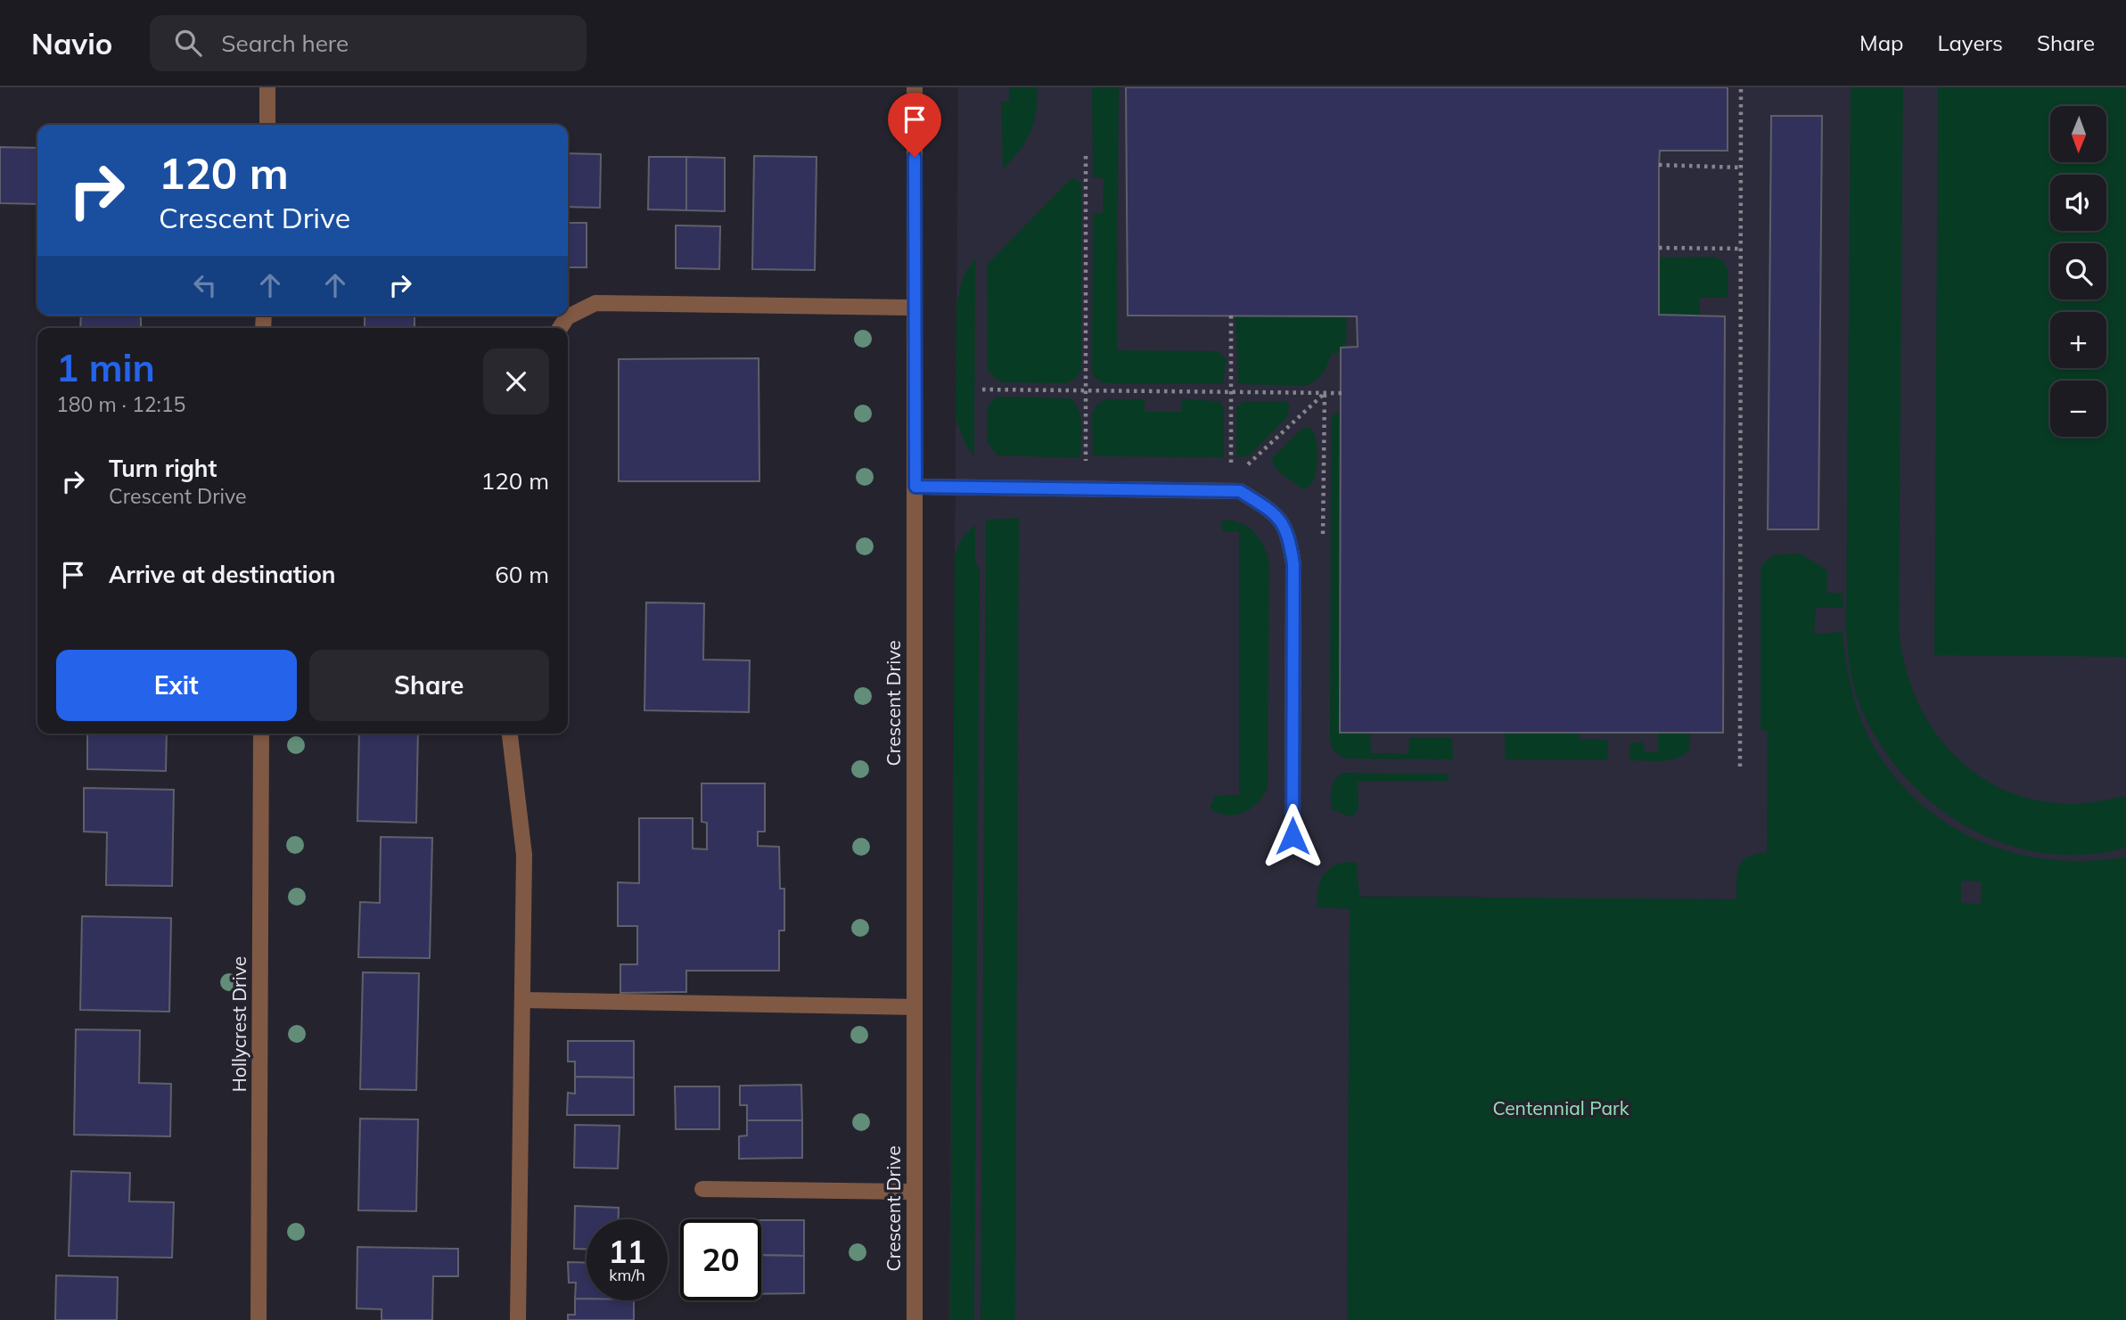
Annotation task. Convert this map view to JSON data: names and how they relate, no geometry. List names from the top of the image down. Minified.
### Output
{"streets":{"street":["Crescent Drive","Hollycrest Drive"]},"parks":["Centennial Park"],"north":"bottom","page":{"header":"Navio","search":"Search here","nav":["Map","Layers","Share"],"map_buttons":["+","−"],"turn":["120 m","Crescent Drive"],"heading":["1 min","180 m · 12:15"],"list":[{"name":"Turn right","note":"Crescent Drive","value":"120 m"},{"name":"Arrive at destination","value":"60 m"}],"buttons":["Exit","Share"],"speed":"11 km/h","limit":"20"}}
